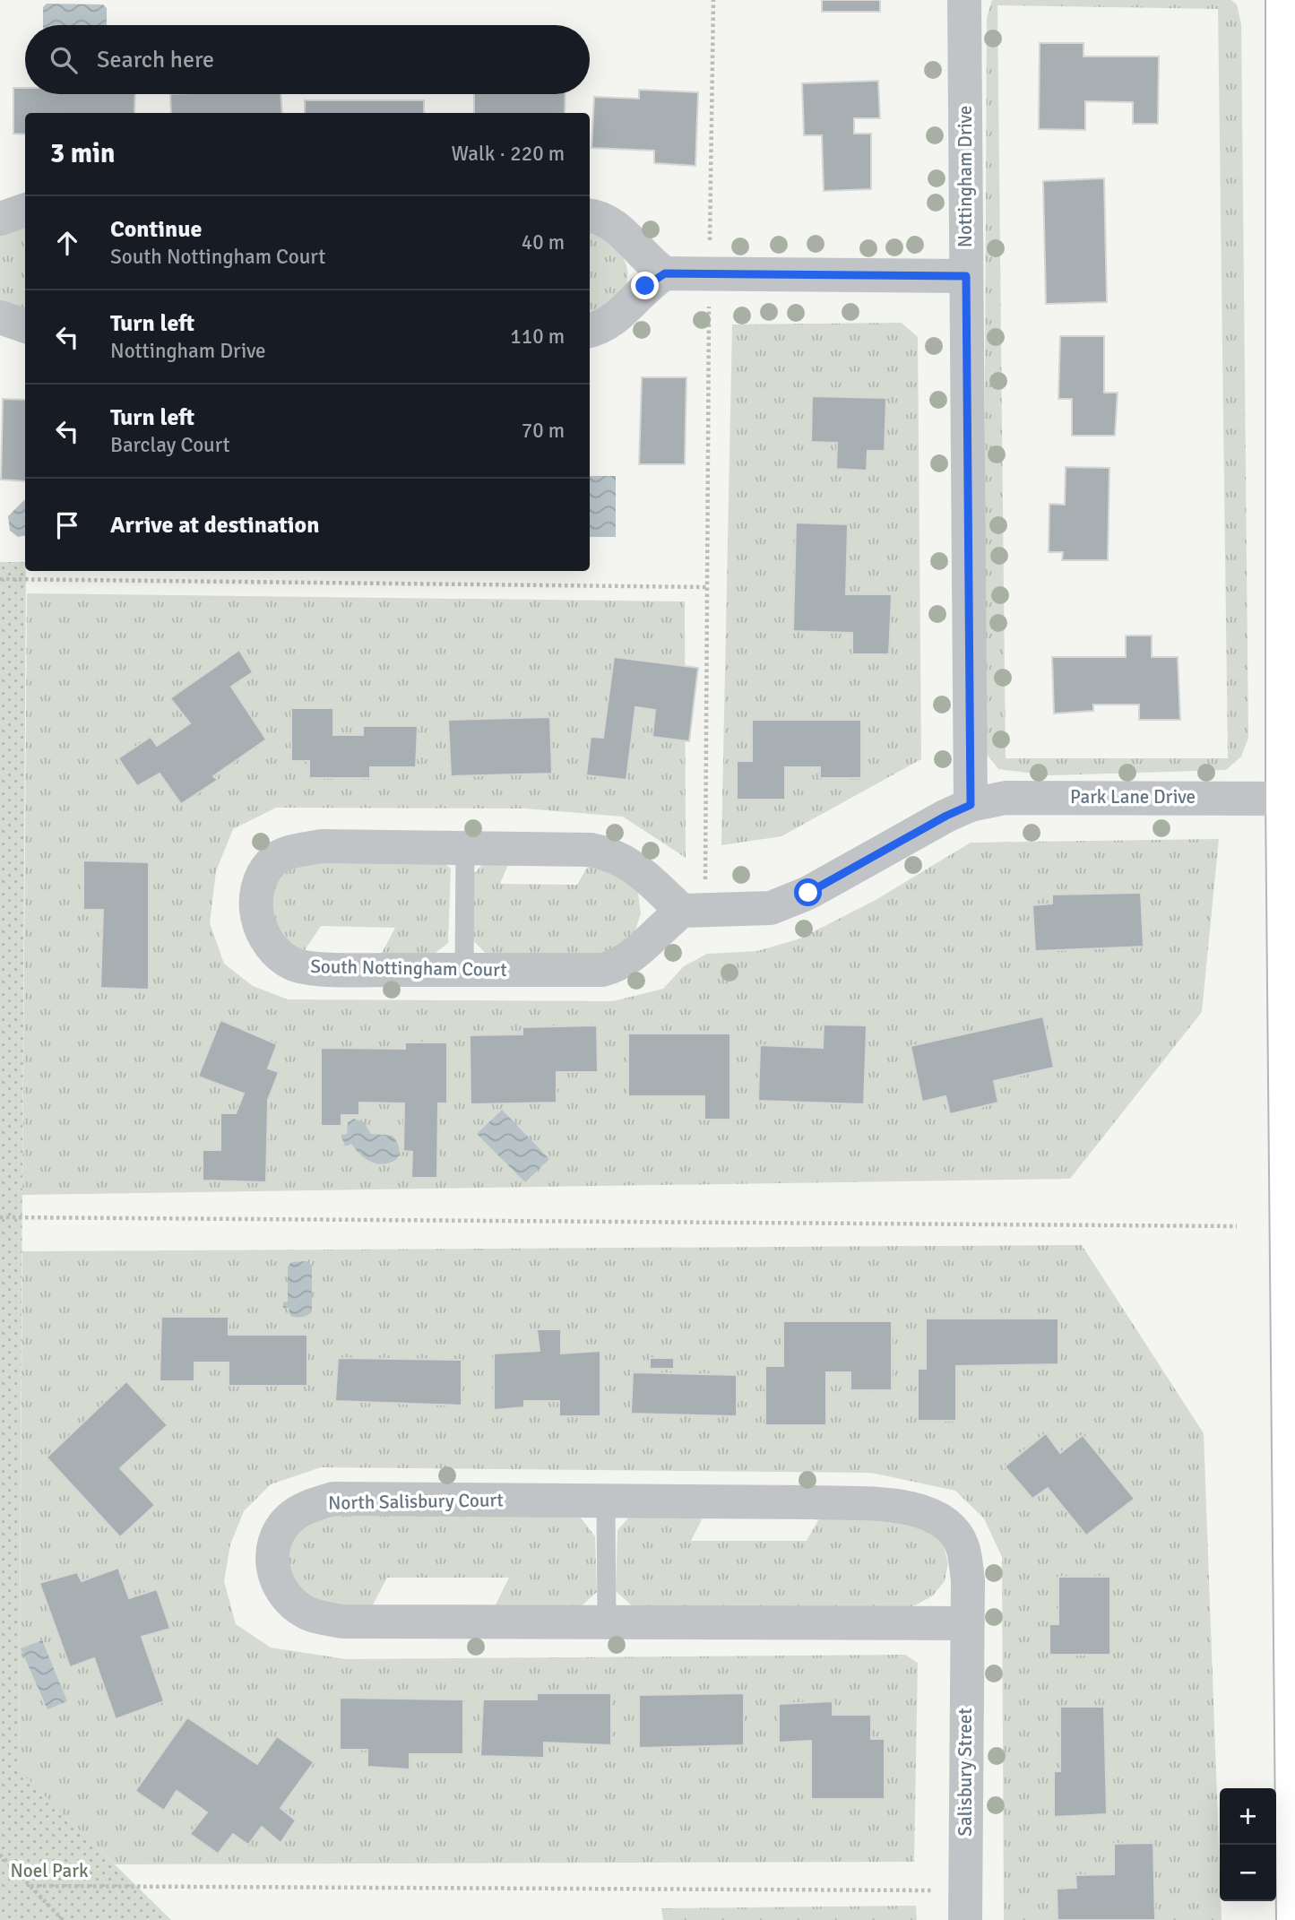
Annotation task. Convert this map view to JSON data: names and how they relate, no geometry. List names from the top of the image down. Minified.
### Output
{"streets":{"street":["Nottingham Drive","Park Lane Drive","South Nottingham Court","North Salisbury Court","Salisbury Street"]},"crossings":[["Nottingham Drive","Park Lane Drive"],["North Salisbury Court","Salisbury Street"]],"parks":["Noel Park"],"page":{"search":"Search here","heading":["3 min","Walk · 220 m"],"list":[["Continue","South Nottingham Court","40 m"],["Turn left","Nottingham Drive","110 m"],["Turn left","Barclay Court","70 m"],"Arrive at destination"],"map_buttons":["+","−"]}}
